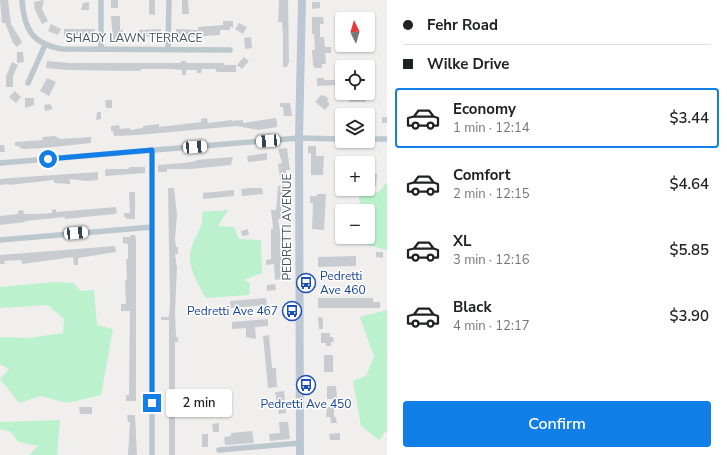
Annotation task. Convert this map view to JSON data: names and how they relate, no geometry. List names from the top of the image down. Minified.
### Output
{"streets":{"street":["SHADY LAWN TERRACE","PEDRETTI AVENUE"]},"places":{"bus stop":["Pedretti Ave 460","Pedretti Ave 467","Pedretti Ave 450"]},"north":"top","page":{"banner":["Fehr Road","Wilke Drive"],"map_buttons":["+","−"],"list":[{"name":"Economy","note":"1 min · 12:14","value":"$3.44"},{"name":"Comfort","note":"2 min · 12:15","value":"$4.64"},{"name":"XL","note":"3 min · 12:16","value":"$5.85"},{"name":"Black","note":"4 min · 12:17","value":"$3.90"}],"bubble":"2 min","buttons":"Confirm"}}
